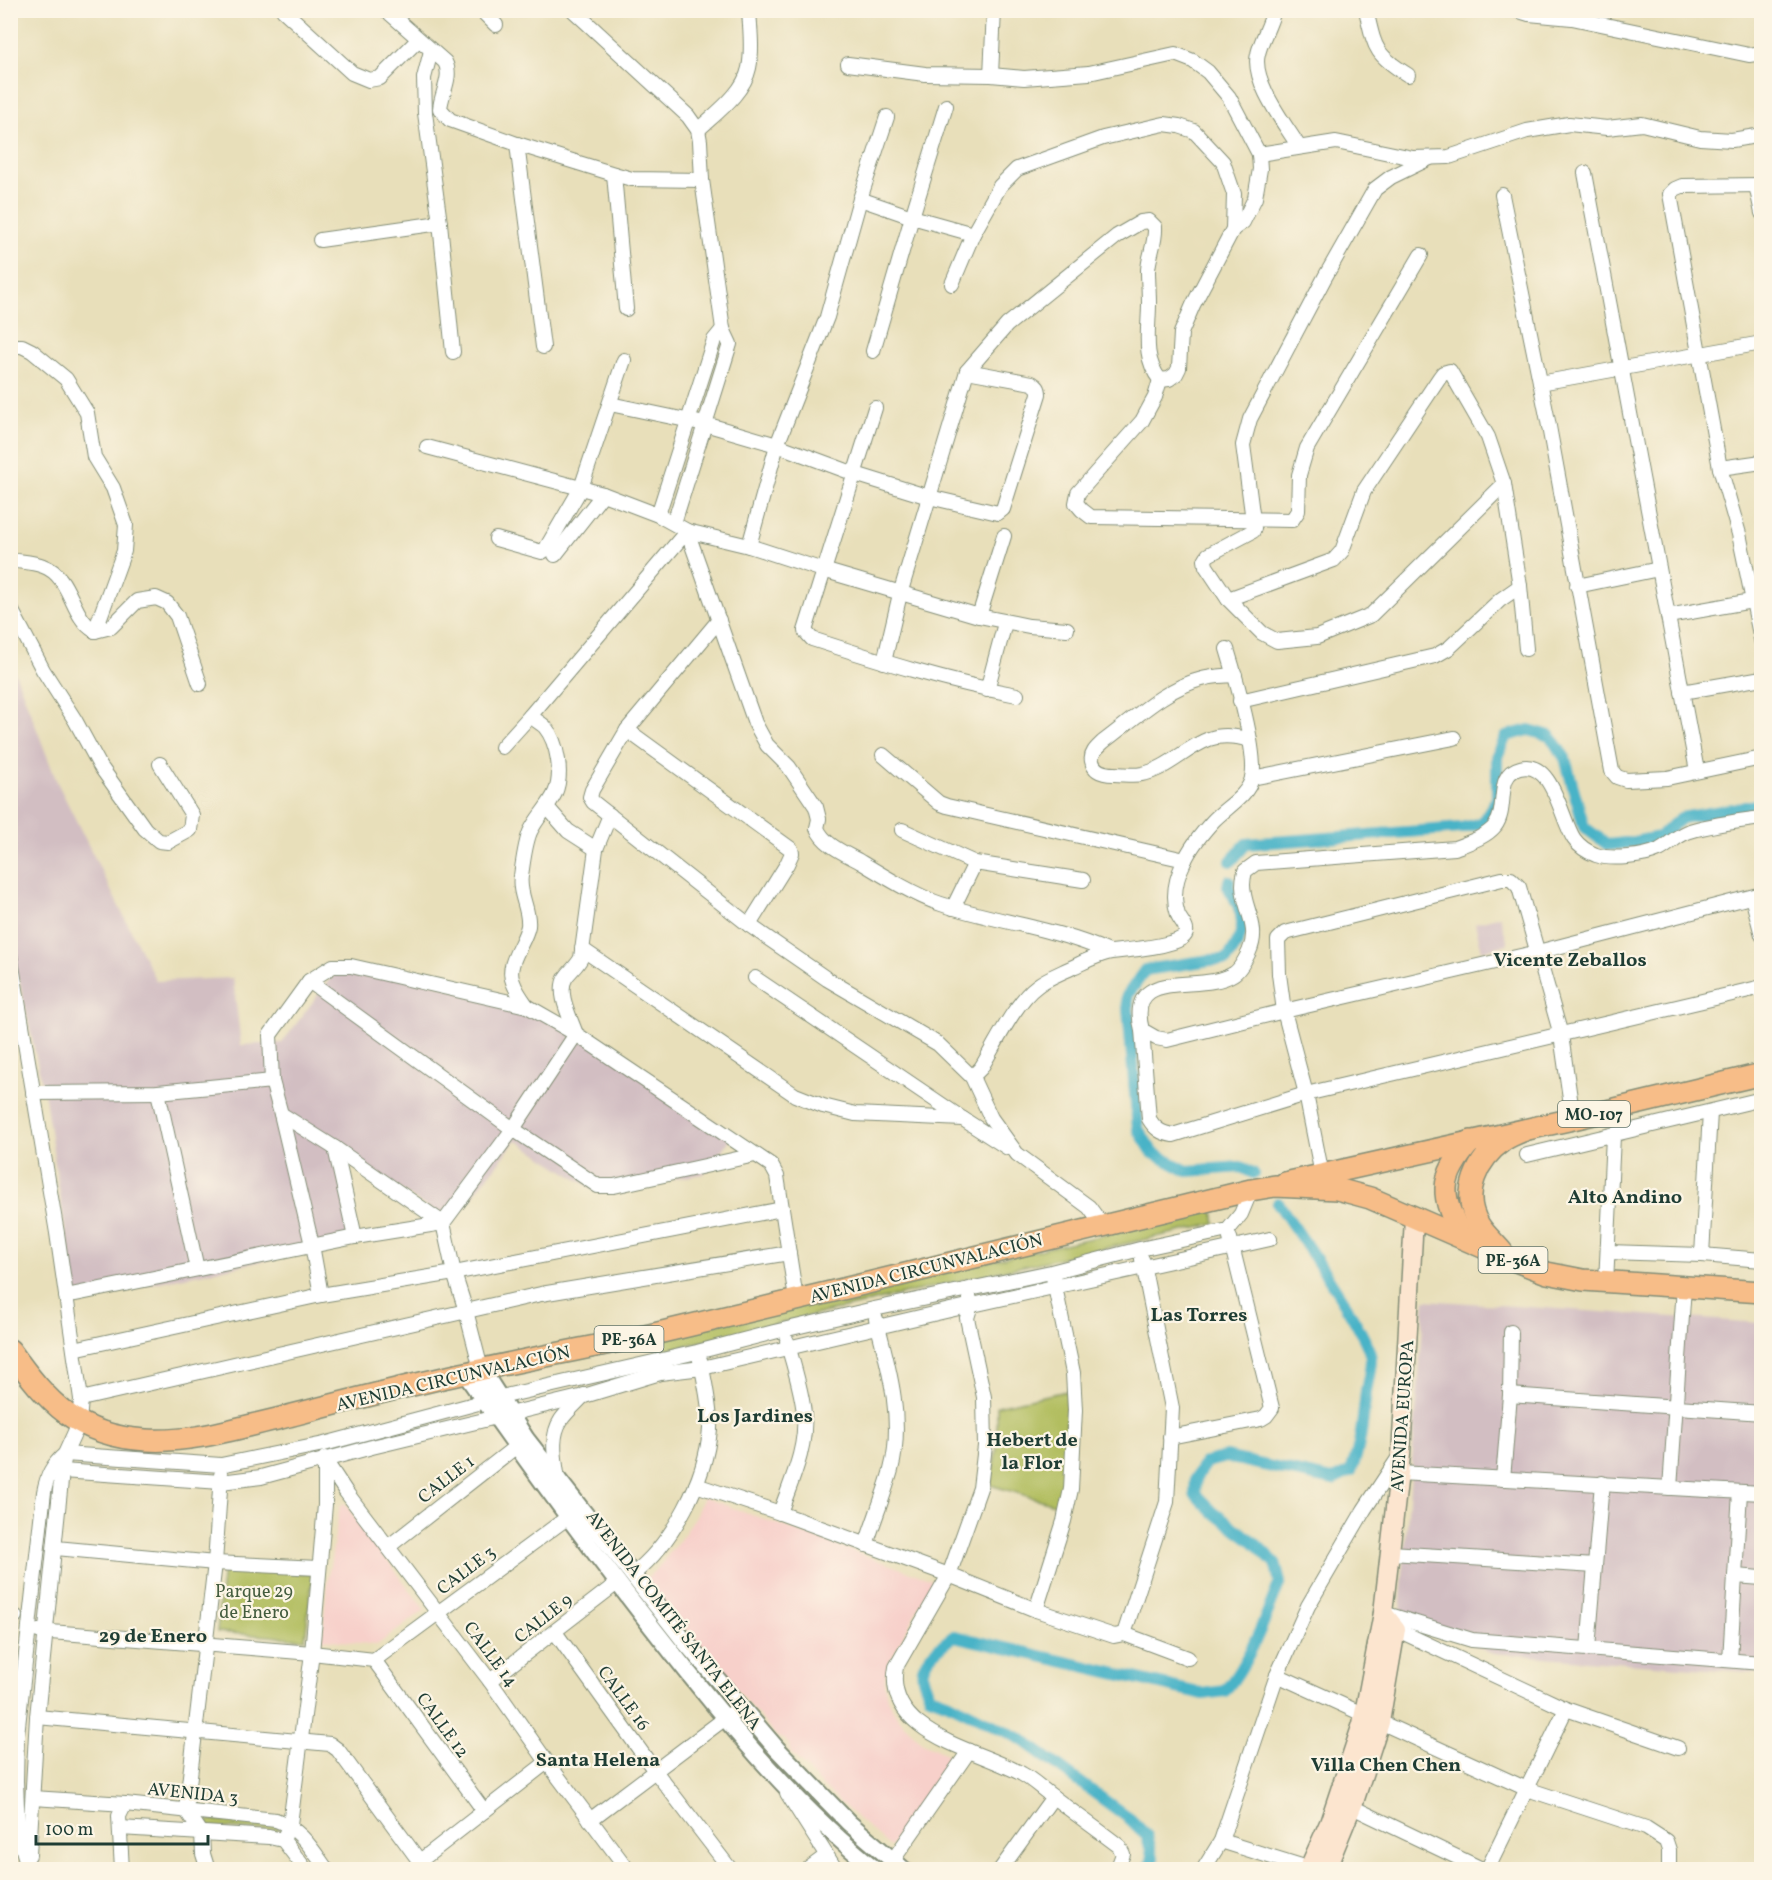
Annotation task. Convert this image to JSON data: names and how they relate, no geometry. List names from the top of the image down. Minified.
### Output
{"streets":{"main road":["MO-107","PE-36A","AVENIDA CIRCUNVALACIÓN","AVENIDA EUROPA"],"street":["CALLE 1","CALLE 3","CALLE 9","AVENIDA COMITÉ SANTA ELENA","CALLE 14","CALLE 16","CALLE 12","AVENIDA 3"]},"crossings":[["MO-107","AVENIDA CIRCUNVALACIÓN"],["AVENIDA CIRCUNVALACIÓN","AVENIDA EUROPA"],["AVENIDA CIRCUNVALACIÓN","AVENIDA COMITÉ SANTA ELENA"],["CALLE 1","AVENIDA COMITÉ SANTA ELENA"],["CALLE 1","CALLE 14"],["CALLE 3","AVENIDA COMITÉ SANTA ELENA"],["CALLE 3","CALLE 14"],["CALLE 3","CALLE 12"],["CALLE 9","AVENIDA COMITÉ SANTA ELENA"],["CALLE 9","CALLE 14"],["CALLE 9","CALLE 16"]],"districts":["Vicente Zeballos","Alto Andino","Las Torres","Los Jardines","Hebert de la Flor","29 de Enero","Santa Helena","Villa Chen Chen"],"parks":["Parque 29 de Enero"],"scale_bar":"100 m"}
